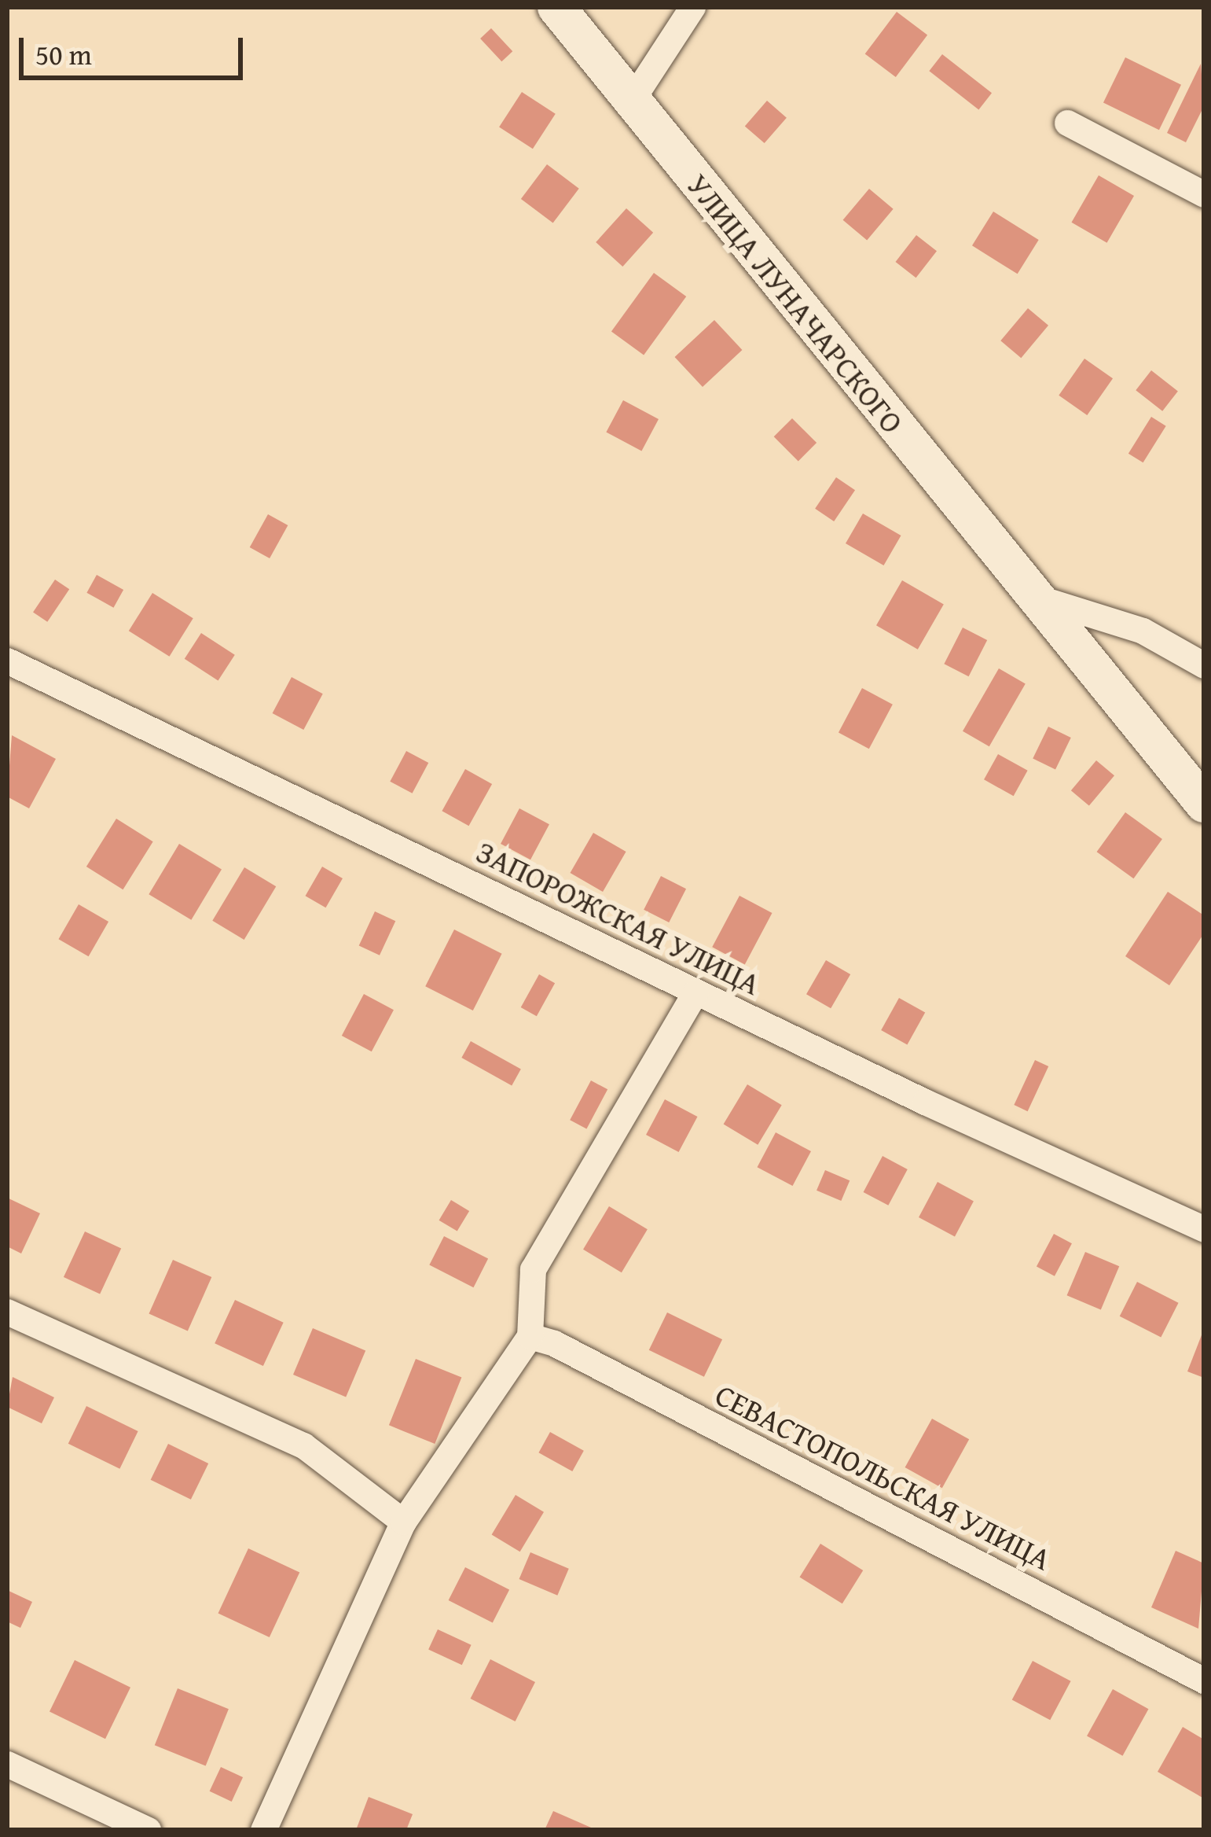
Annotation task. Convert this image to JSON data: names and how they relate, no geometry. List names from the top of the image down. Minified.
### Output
{"streets":{"main road":["УЛИЦА ЛУНАЧАРСКОГО"],"street":["ЗАПОРОЖСКАЯ УЛИЦА","СЕВАСТОПОЛЬСКАЯ УЛИЦА"]},"scale_bar":"50 m"}
